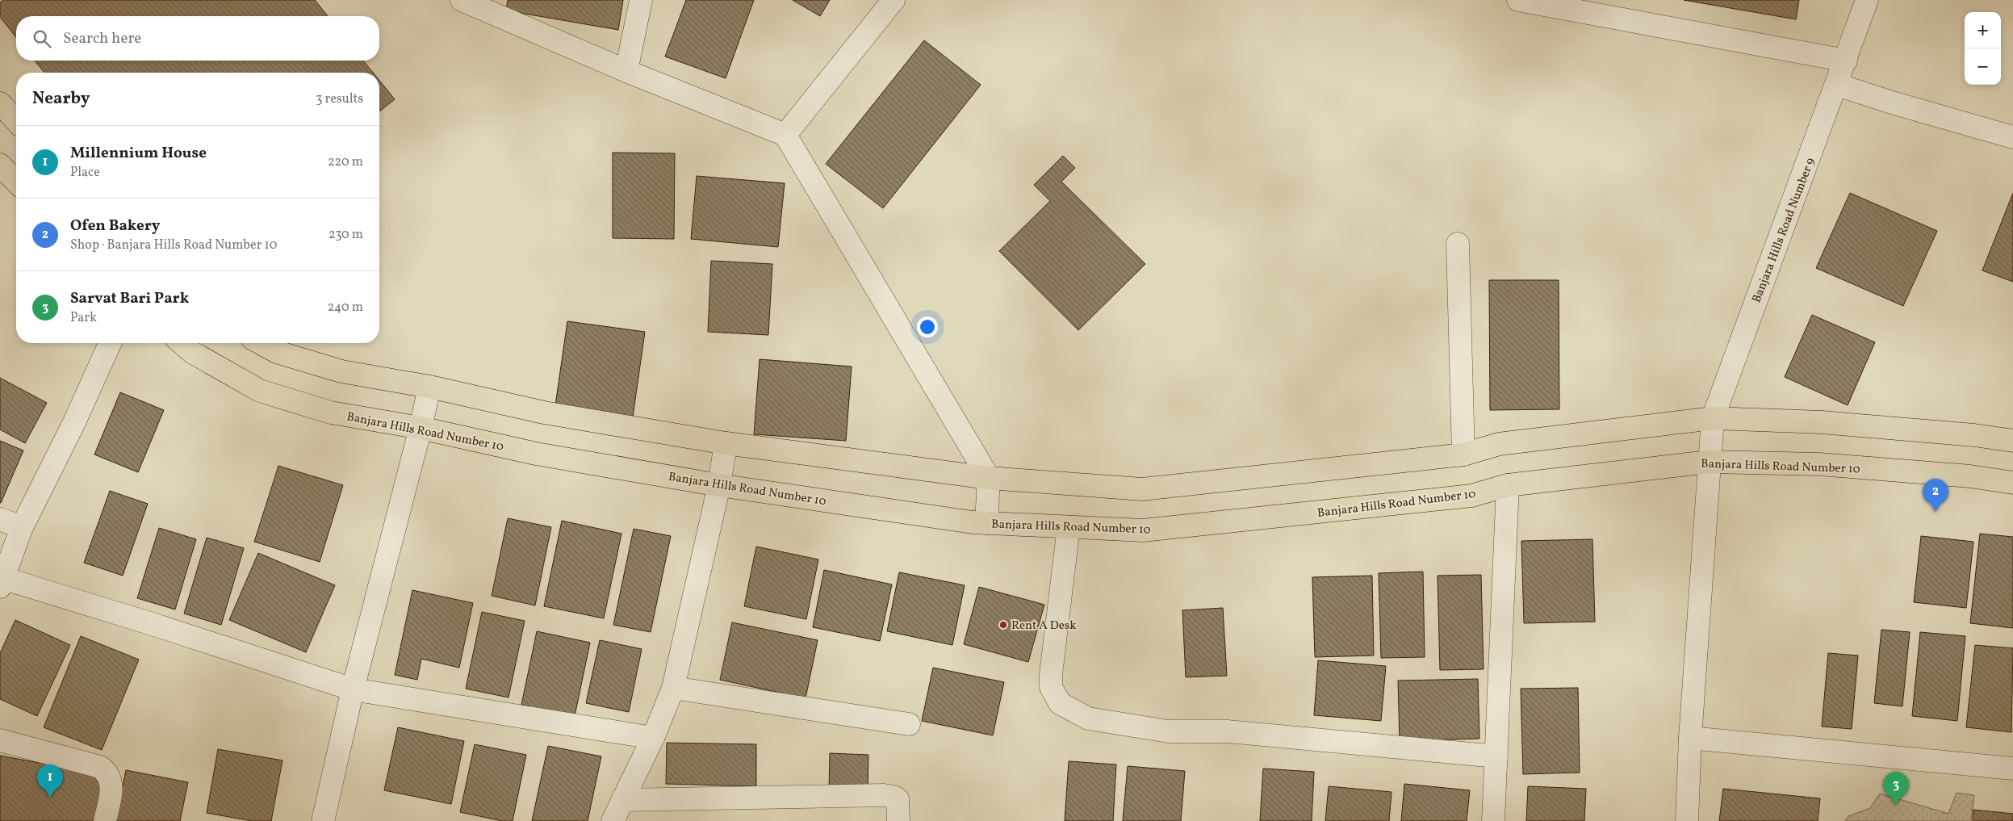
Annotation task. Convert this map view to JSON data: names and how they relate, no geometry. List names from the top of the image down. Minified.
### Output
{"streets":{"main road":["Banjara Hills Road Number 10"],"street":["Banjara Hills Road Number 9"]},"crossings":[["Banjara Hills Road Number 9","Banjara Hills Road Number 10"]],"places":["Rent A Desk"],"page":{"map_buttons":["+","−"],"search":"Search here","heading":["Nearby","3 results"],"list":[{"mark":"1","name":"Millennium House","note":"Place","value":"220 m"},{"mark":"2","name":"Ofen Bakery","note":"Shop · Banjara Hills Road Number 10","value":"230 m"},{"mark":"3","name":"Sarvat Bari Park","note":"Park","value":"240 m"}],"pins":["2","1","3"]}}
